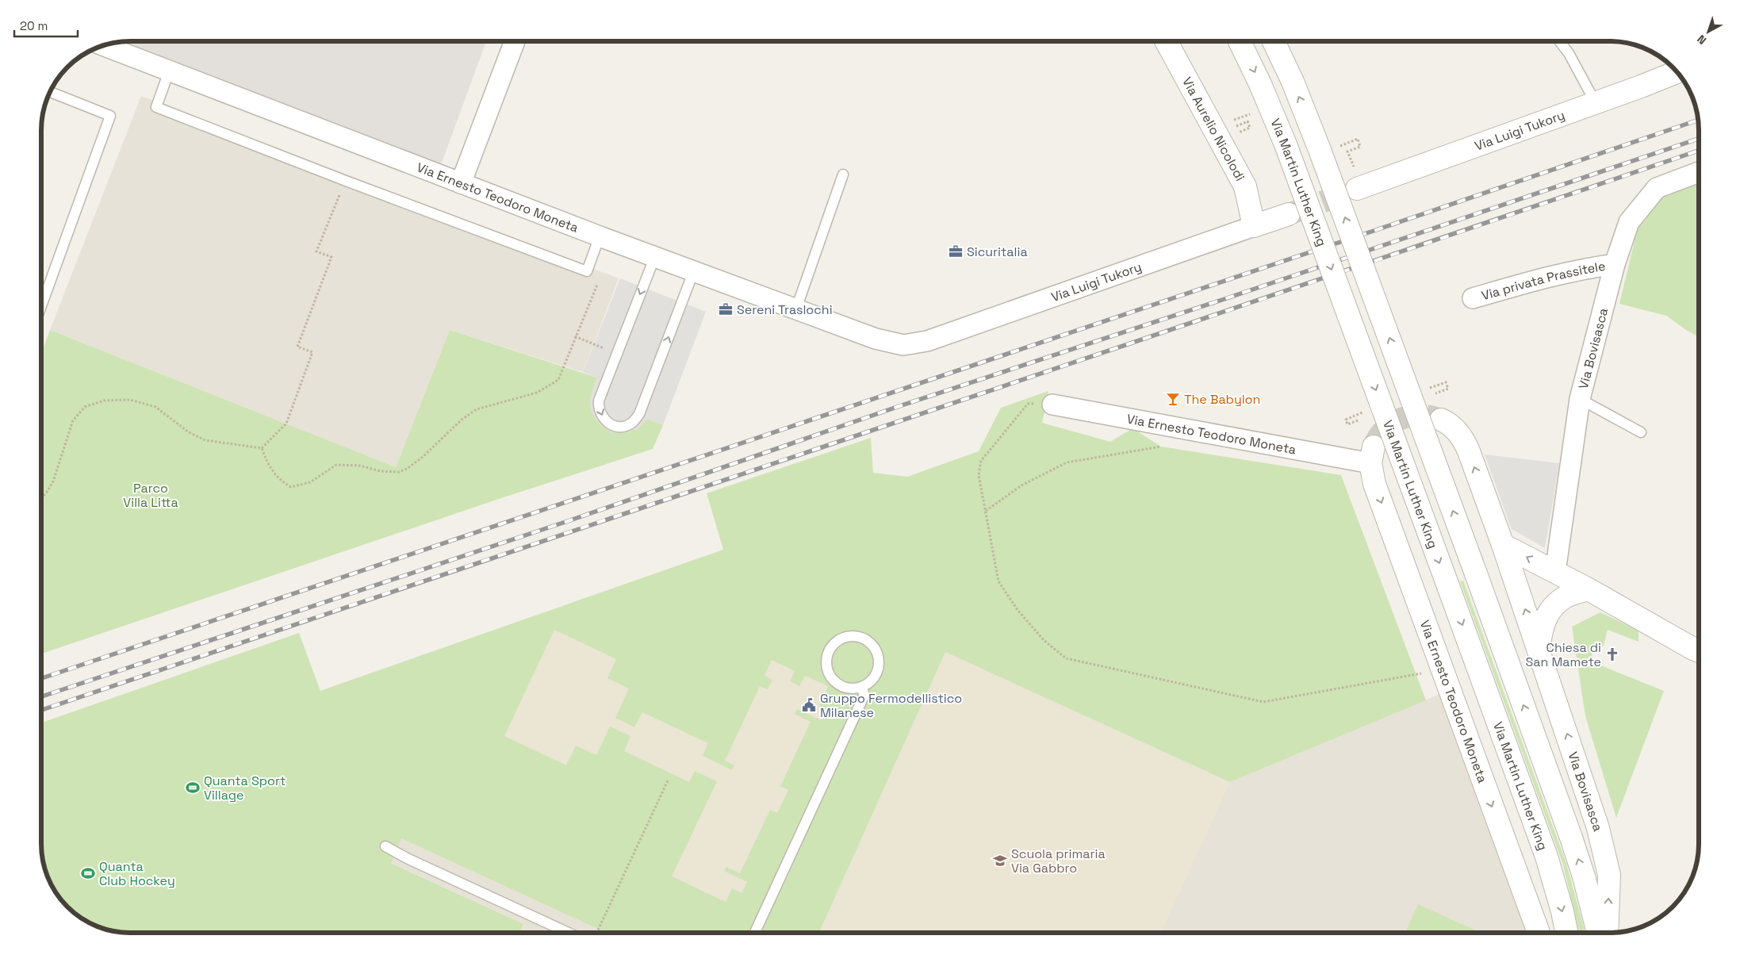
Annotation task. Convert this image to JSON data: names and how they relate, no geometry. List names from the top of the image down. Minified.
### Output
{"streets":{"street":["Via Aurelio Nicolodi","Via Luigi Tukory","Via Martin Luther King","Via Ernesto Teodoro Moneta","Via privata Prassitele","Via Bovisasca"]},"crossings":[["Via Aurelio Nicolodi","Via Luigi Tukory"],["Via Luigi Tukory","Via Ernesto Teodoro Moneta"],["Via privata Prassitele","Via Bovisasca"]],"parks":["Parco Villa Litta"],"places":{"office":["Sicuritalia","Sereni Traslochi"],"bar":["The Babylon"],"church":["Chiesa di San Mamete"],"public building":["Gruppo Fermodellistico Milanese"],"sports":["Quanta Sport Village","Quanta Club Hockey"],"school or university":["Scuola primaria Via Gabbro"]},"scale_bar":"20 m","north":"bottom left"}
